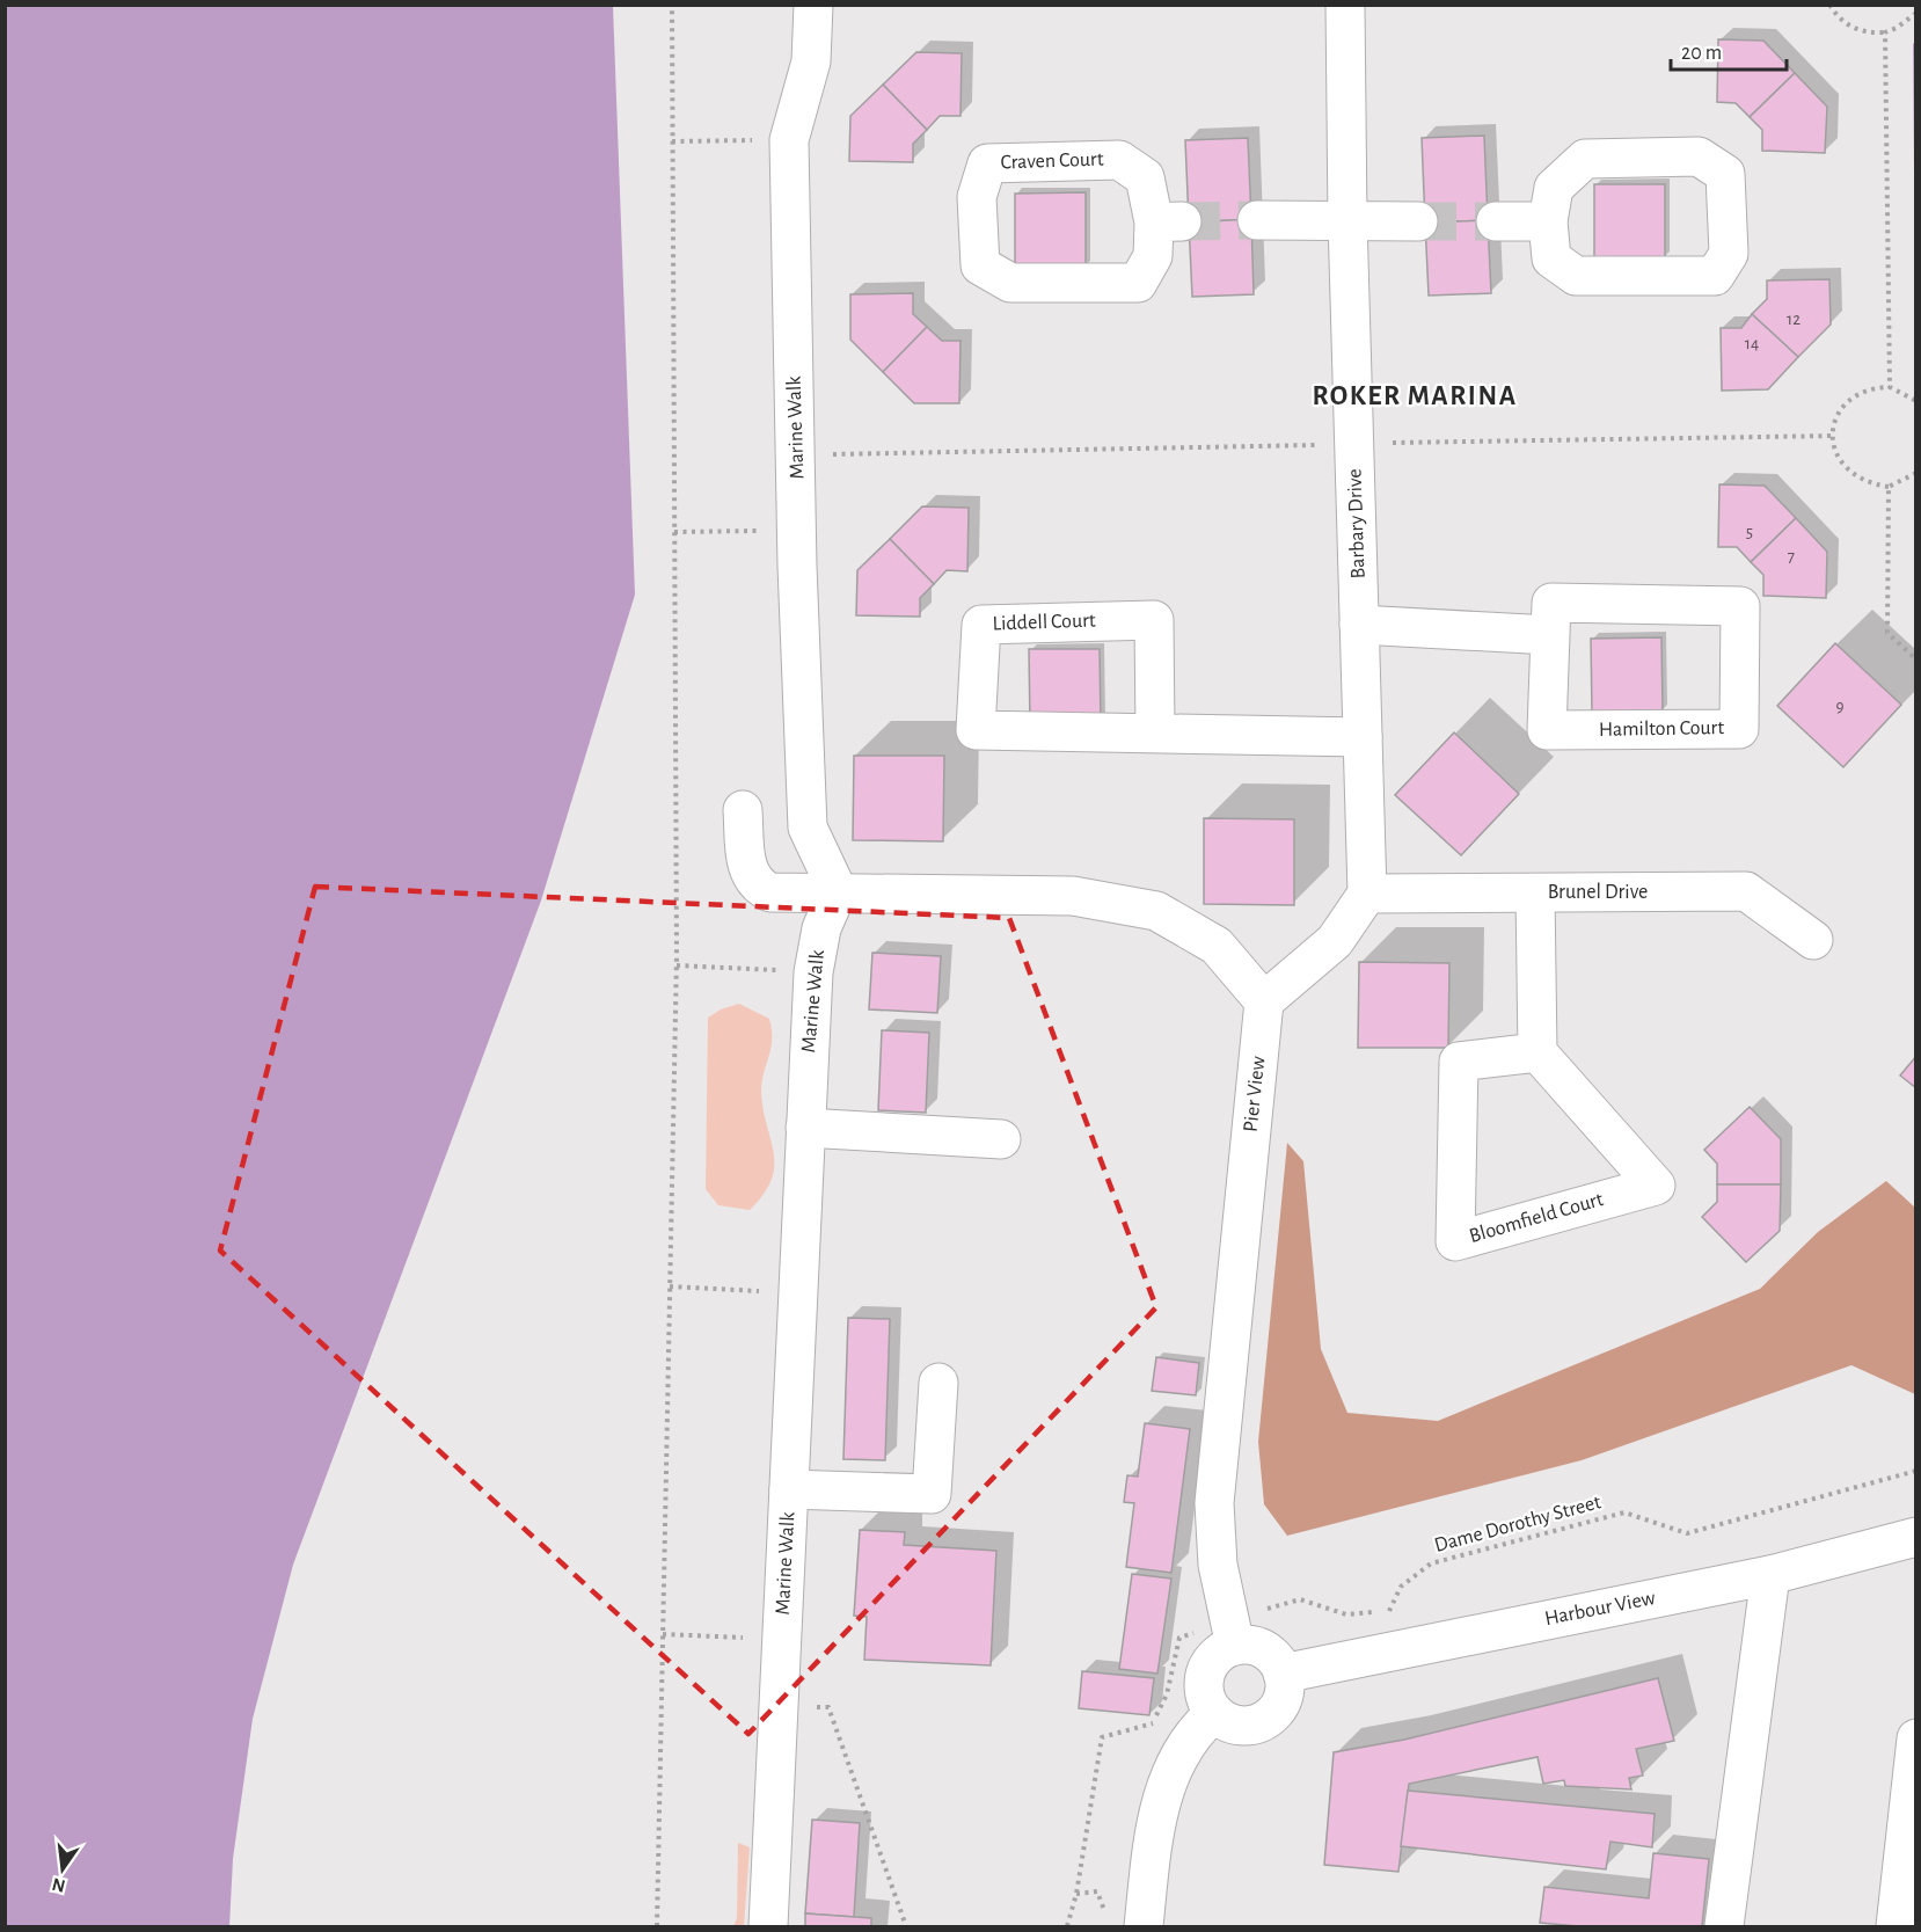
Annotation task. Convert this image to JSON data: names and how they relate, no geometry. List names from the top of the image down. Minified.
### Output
{"streets":{"street":["Craven Court","Marine Walk","Barbary Drive","Liddell Court","Hamilton Court","Brunel Drive","Pier View","Bloomfield Court","Harbour View"],"path":["Dame Dorothy Street"]},"crossings":[["Barbary Drive","Liddell Court"],["Barbary Drive","Brunel Drive"],["Pier View","Harbour View"]],"districts":["ROKER MARINA"],"house_numbers":["12","14","5","7","9"],"scale_bar":"20 m","north":"bottom"}
